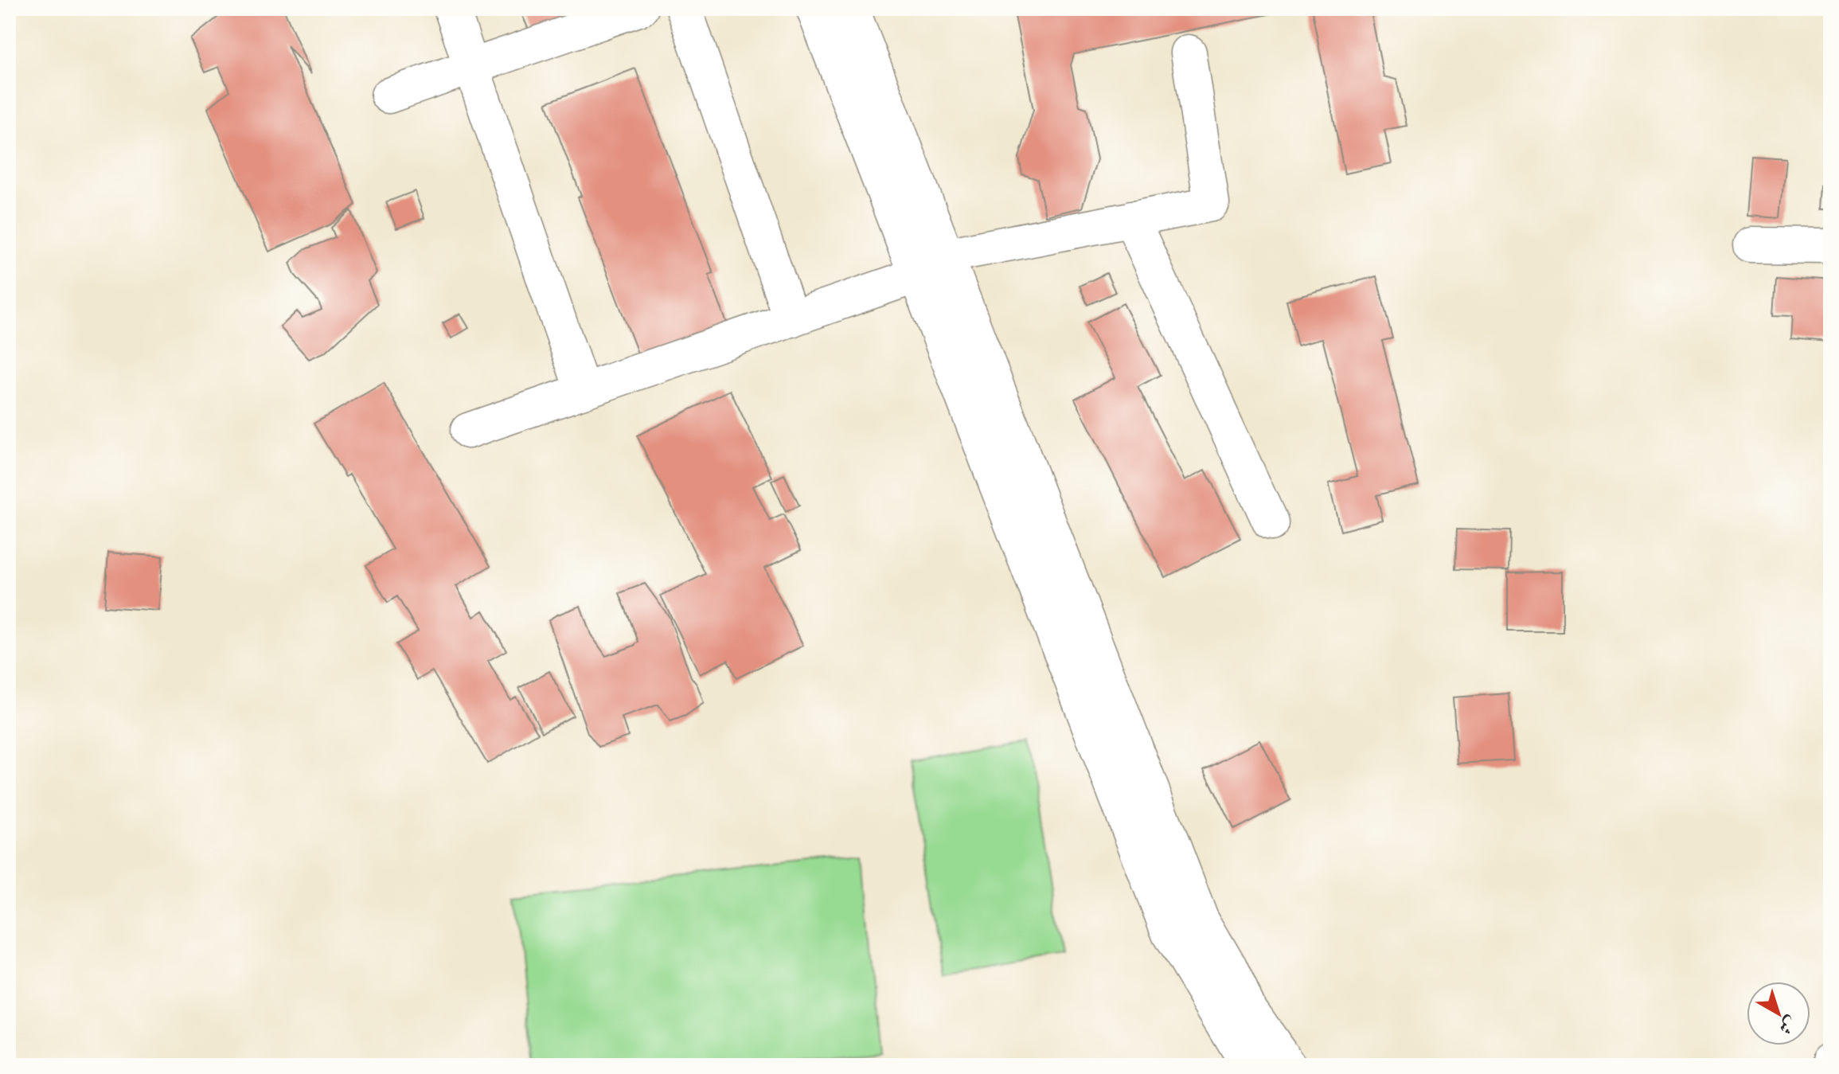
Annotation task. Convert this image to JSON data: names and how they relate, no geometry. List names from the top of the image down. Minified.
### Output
{"north":"bottom right"}
